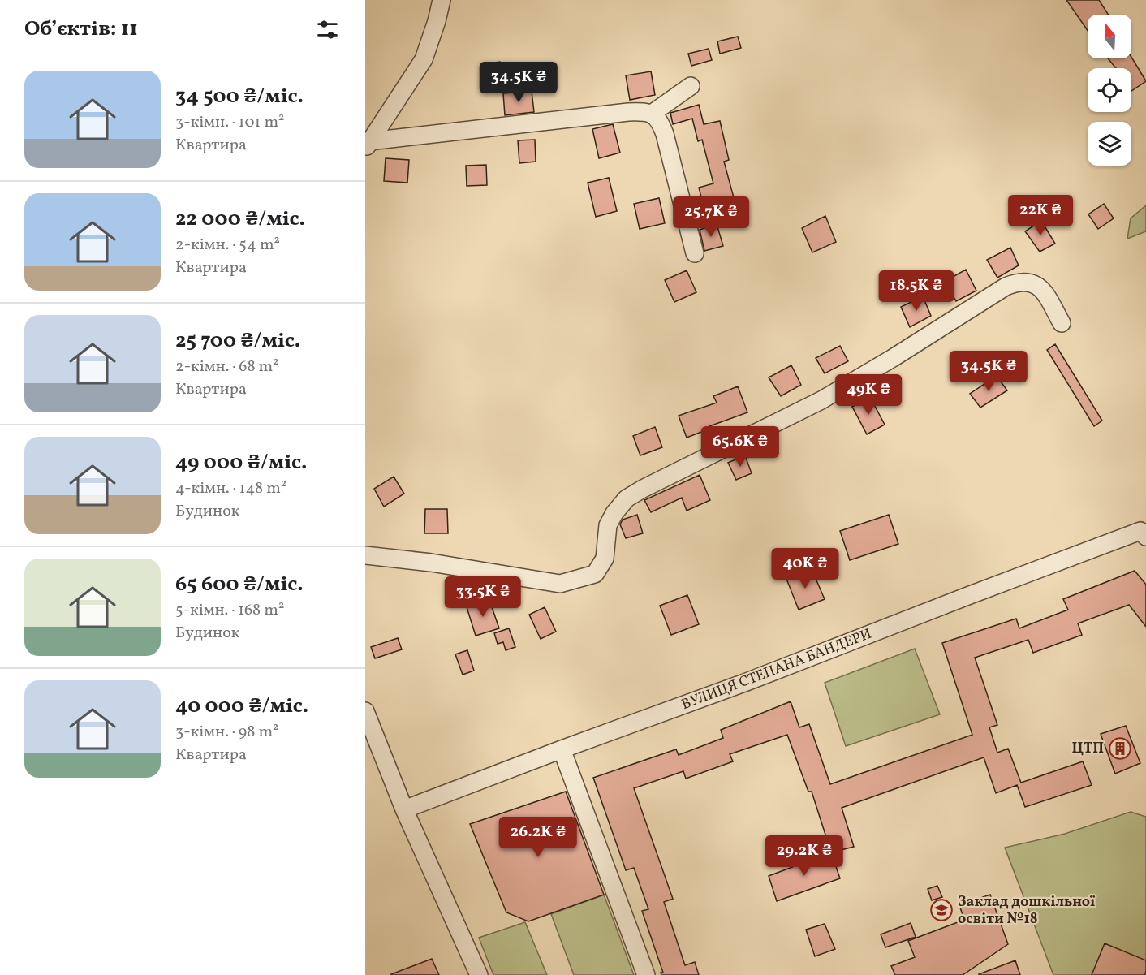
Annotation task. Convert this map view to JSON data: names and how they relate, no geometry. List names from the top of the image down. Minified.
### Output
{"streets":{"street":["ВУЛИЦЯ СТЕПАНА БАНДЕРИ"]},"places":{"building":["ЦТП"],"school or university":["Заклад дошкільної освіти №18"]},"north":"top","page":{"heading":"Об’єктів: 11","list":[{"name":"34 500 ₴/міс.","note":"3-кімн. · 101 m² · Квартира"},{"name":"22 000 ₴/міс.","note":"2-кімн. · 54 m² · Квартира"},{"name":"25 700 ₴/міс.","note":"2-кімн. · 68 m² · Квартира"},{"name":"49 000 ₴/міс.","note":"4-кімн. · 148 m² · Будинок"},{"name":"65 600 ₴/міс.","note":"5-кімн. · 168 m² · Будинок"},{"name":"40 000 ₴/міс.","note":"3-кімн. · 98 m² · Квартира"}],"price":["34.5K ₴","22K ₴","25.7K ₴","18.5K ₴","34.5K ₴","49K ₴","65.6K ₴","40K ₴","33.5K ₴","26.2K ₴","29.2K ₴"]}}
